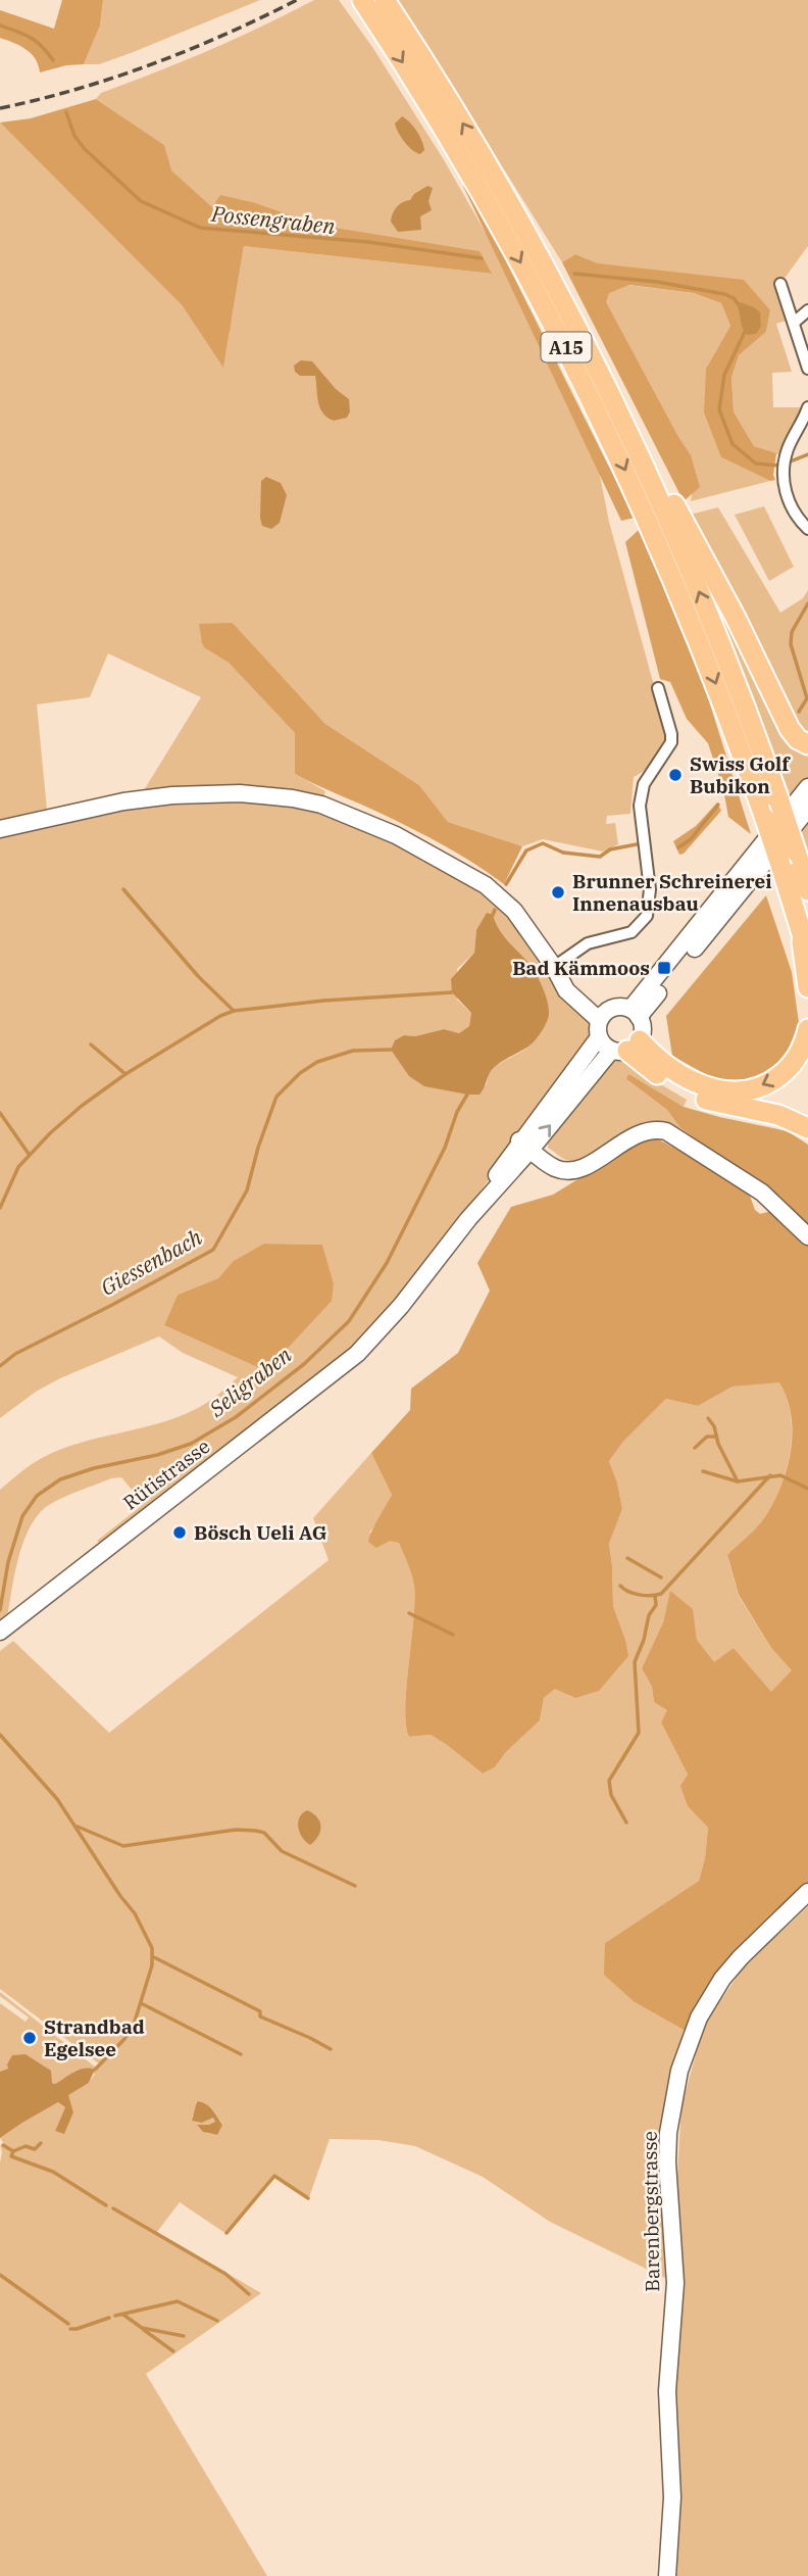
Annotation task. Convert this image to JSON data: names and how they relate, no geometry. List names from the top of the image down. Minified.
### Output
{"streets":{"highway":["A15"],"street":["Rütistrasse","Barenbergstrasse"]},"water":["Possengraben","Giessenbach","Seligraben"],"places":{"other":["Swiss Golf Bubikon","Brunner Schreinerei Innenausbau","Bösch Ueli AG","Strandbad Egelsee"],"transit":["Bad Kämmoos"]}}
